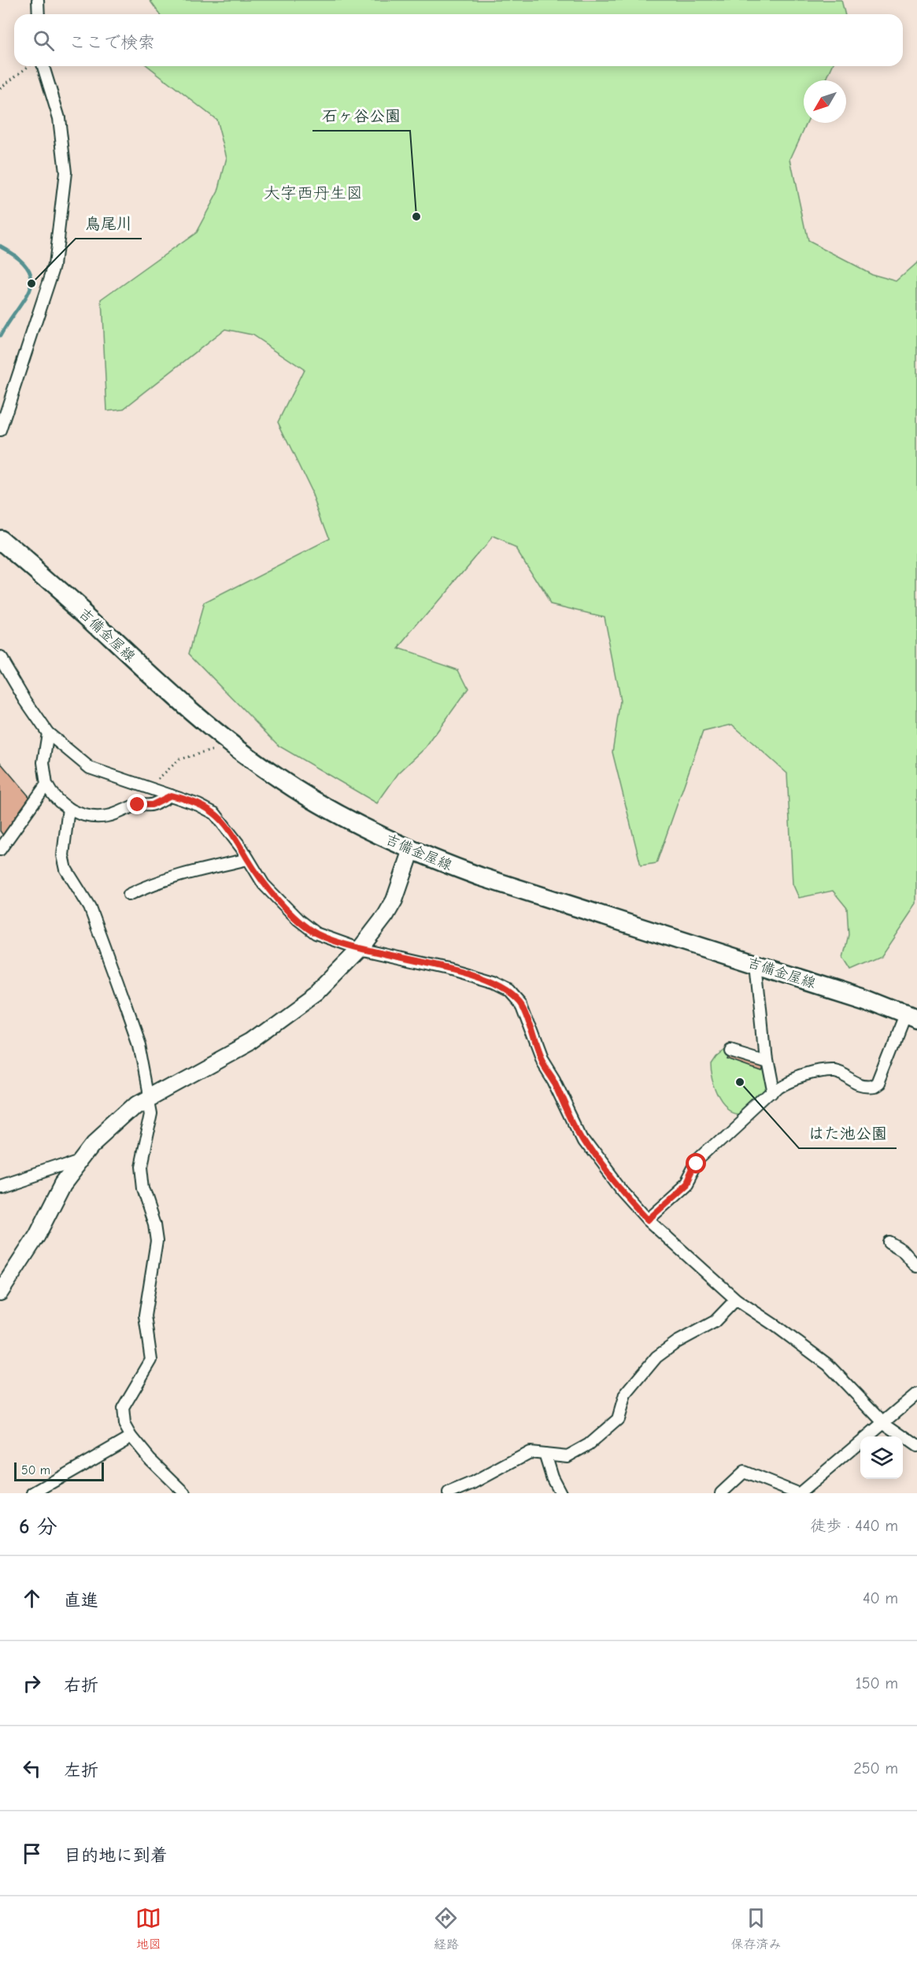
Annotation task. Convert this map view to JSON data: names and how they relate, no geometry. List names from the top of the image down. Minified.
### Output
{"streets":{"main road":["吉備金屋線"]},"districts":["大字西丹生図"],"places":["石ヶ谷公園","鳥尾川","はた池公園"],"scale_bar":"50 m","north":"bottom left","page":{"search":"ここで検索","scale":"50 m","heading":["6 分","徒歩 · 440 m"],"list":[["直進","40 m"],["右折","150 m"],["左折","250 m"],"目的地に到着"],"nav":["地図","経路","保存済み"]}}
